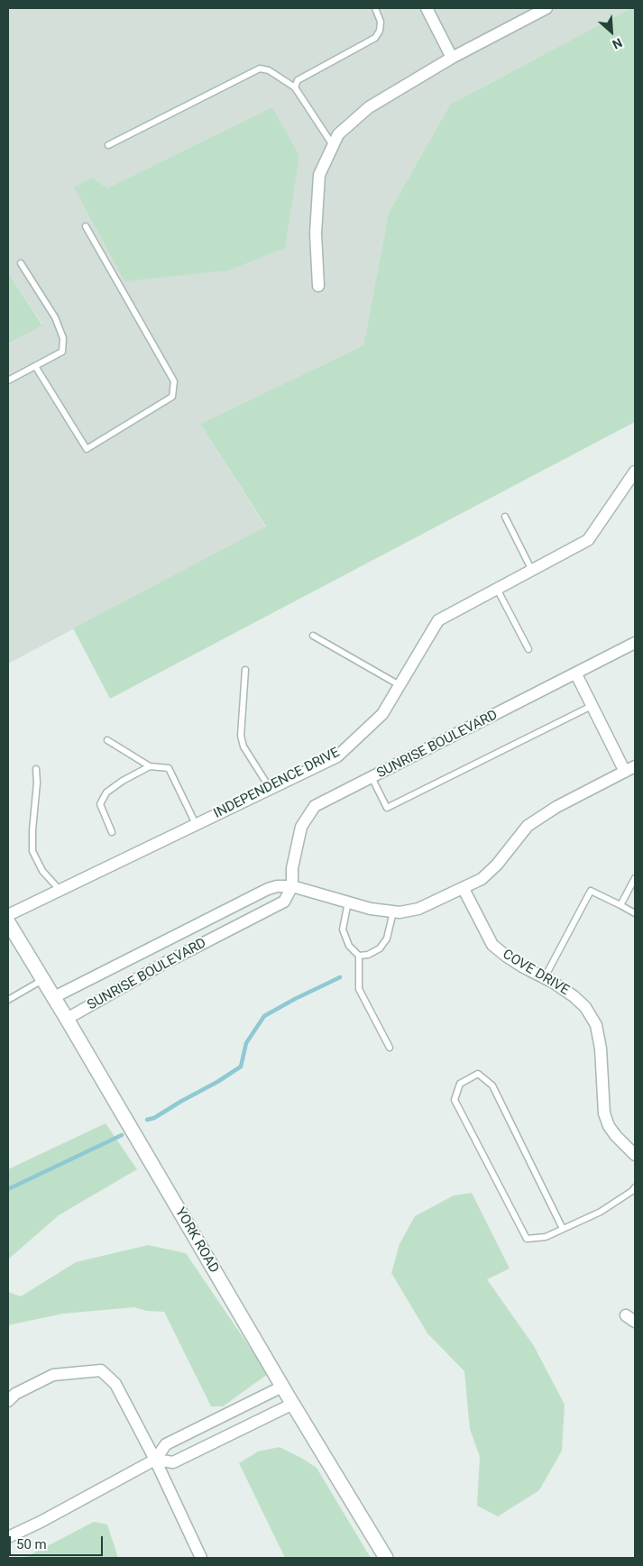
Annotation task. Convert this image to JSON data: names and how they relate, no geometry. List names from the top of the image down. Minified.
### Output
{"streets":{"street":["SUNRISE BOULEVARD","INDEPENDENCE DRIVE","COVE DRIVE","YORK ROAD"]},"crossings":[["SUNRISE BOULEVARD","COVE DRIVE"],["SUNRISE BOULEVARD","YORK ROAD"]],"scale_bar":"50 m","north":"bottom right"}
